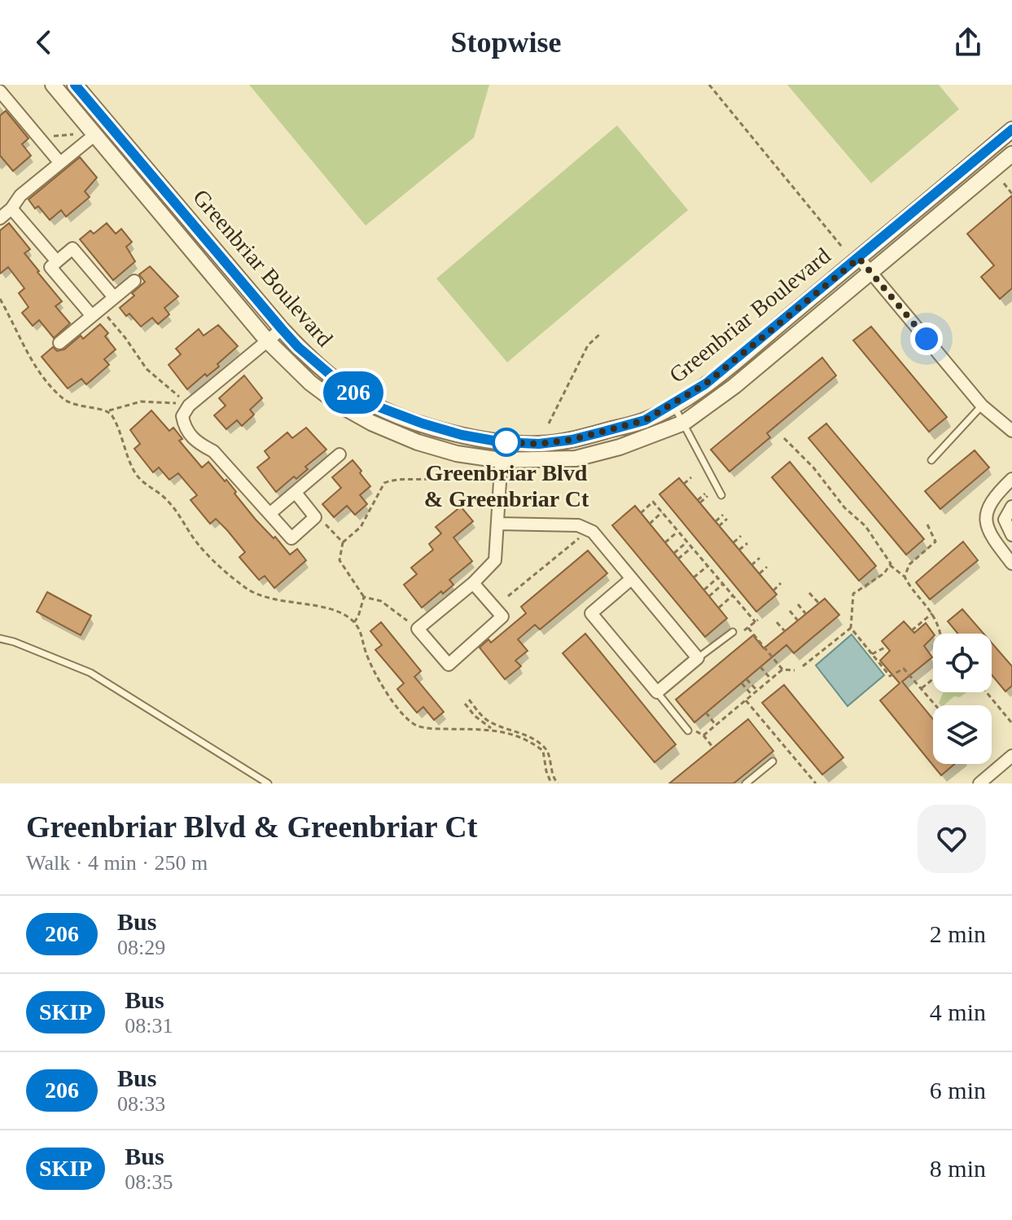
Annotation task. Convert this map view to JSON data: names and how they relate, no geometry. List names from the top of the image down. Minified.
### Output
{"streets":{"street":["Greenbriar Boulevard"]},"places":["Greenbriar Blvd & Greenbriar Ct"],"lines":["bus line 206"],"page":{"header":"Stopwise","on_map":"206","heading":["Greenbriar Blvd & Greenbriar Ct","Walk · 4 min · 250 m"],"list":[{"mark":"206","name":"Bus","note":"08:29","value":"2 min"},{"mark":"SKIP","name":"Bus","note":"08:31","value":"4 min"},{"mark":"206","name":"Bus","note":"08:33","value":"6 min"},{"mark":"SKIP","name":"Bus","note":"08:35","value":"8 min"}]}}
